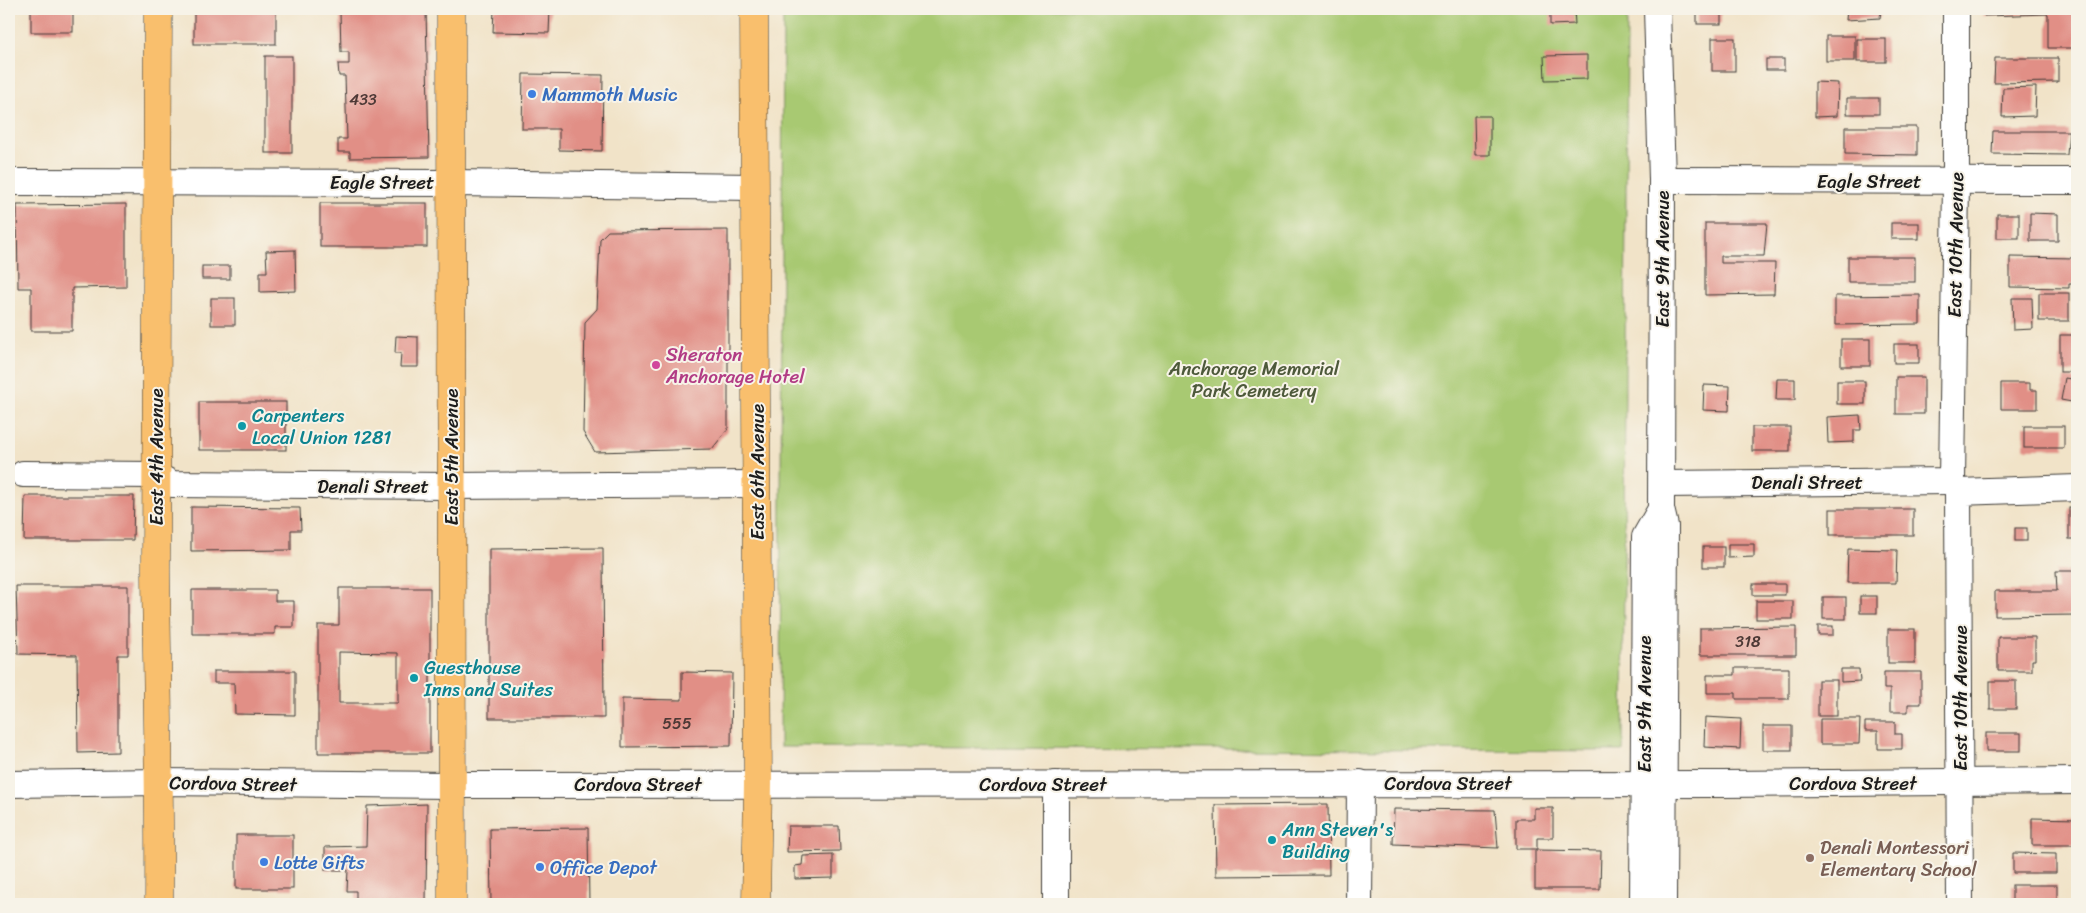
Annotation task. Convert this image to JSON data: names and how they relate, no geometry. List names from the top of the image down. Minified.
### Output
{"streets":{"main road":["East 4th Avenue","East 5th Avenue","East 6th Avenue"],"street":["Eagle Street","East 10th Avenue","East 9th Avenue","Denali Street","Cordova Street"]},"crossings":[["Eagle Street","East 10th Avenue"],["Eagle Street","East 9th Avenue"],["Eagle Street","East 4th Avenue"],["Eagle Street","East 5th Avenue"],["Eagle Street","East 6th Avenue"],["East 10th Avenue","Denali Street"],["East 10th Avenue","Cordova Street"],["East 9th Avenue","Denali Street"],["East 9th Avenue","Cordova Street"],["East 4th Avenue","Denali Street"],["East 4th Avenue","Cordova Street"],["East 5th Avenue","Denali Street"],["East 5th Avenue","Cordova Street"],["East 6th Avenue","Denali Street"],["East 6th Avenue","Cordova Street"]],"parks":["Anchorage Memorial Park Cemetery"],"places":["Mammoth Music","Sheraton Anchorage Hotel","Carpenters Local Union 1281","Guesthouse Inns and Suites","Ann Steven's Building","Denali Montessori Elementary School","Lotte Gifts","Office Depot"],"house_numbers":["433","318","555"]}
